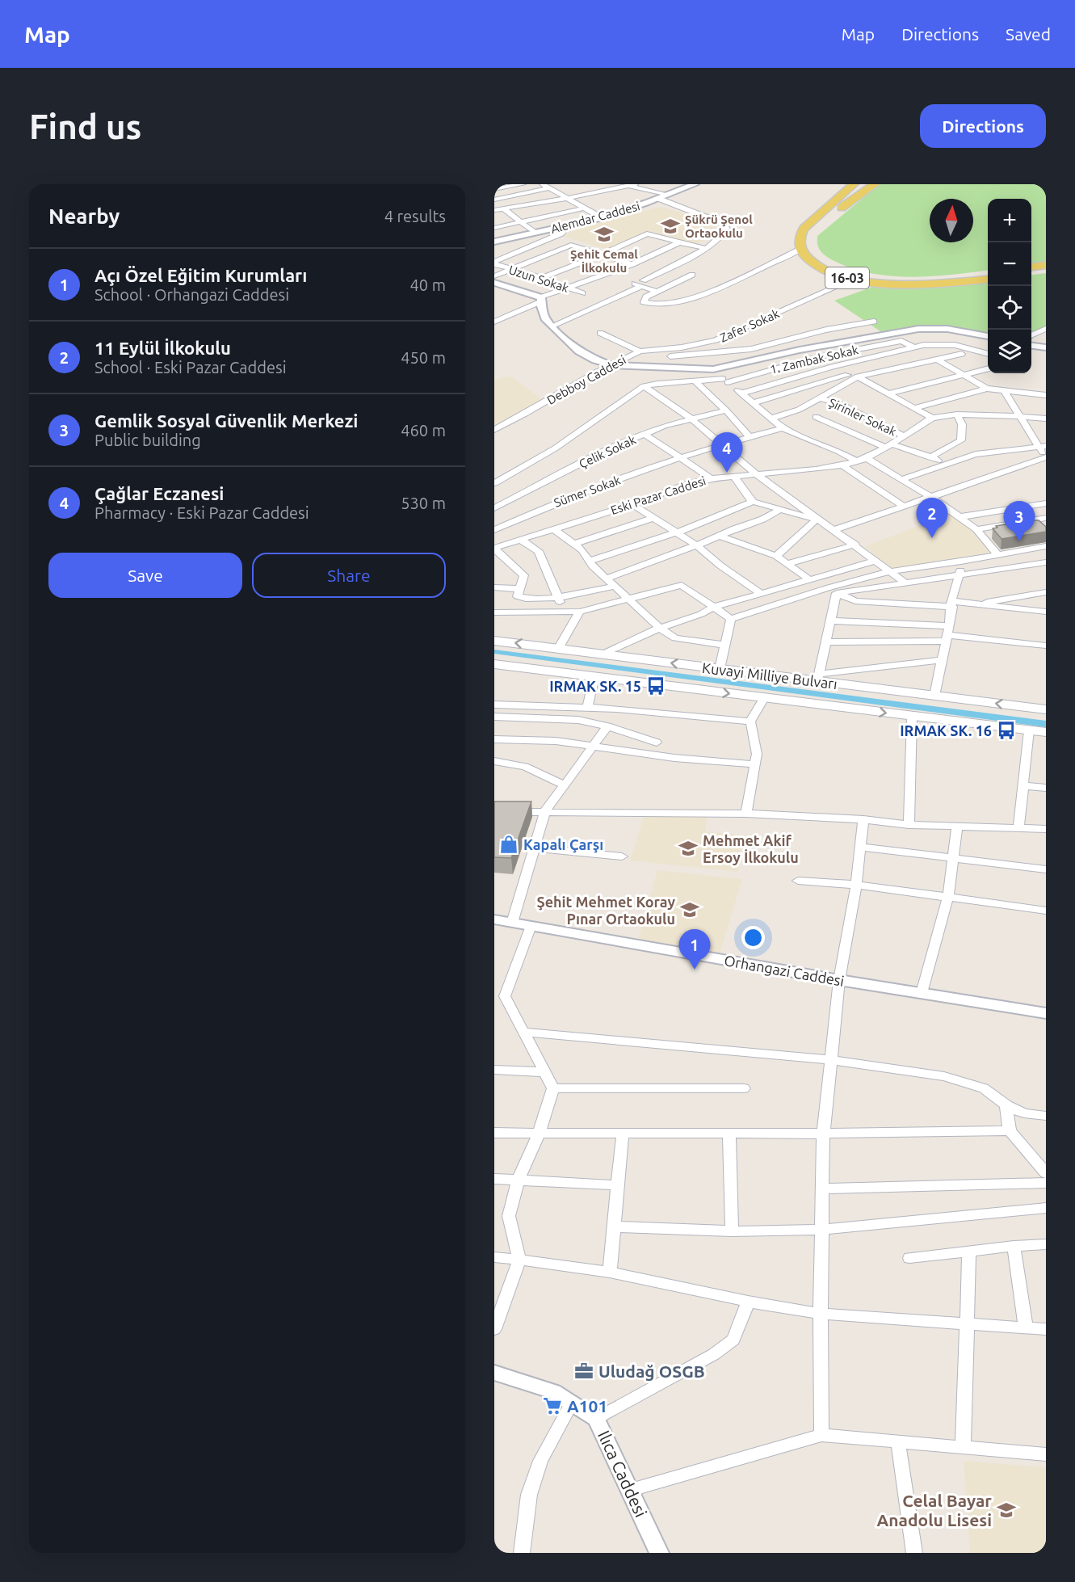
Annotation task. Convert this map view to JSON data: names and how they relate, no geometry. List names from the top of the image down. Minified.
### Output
{"streets":{"main road":["16-03","Kuvayi Milliye Bulvarı"],"street":["Alemdar Caddesi","Uzun Sokak","Zafer Sokak","1. Zambak Sokak","Debboy Caddesi","Şirinler Sokak","Çelik Sokak","Sümer Sokak","Eski Pazar Caddesi","Orhangazi Caddesi","Ilıca Caddesi"]},"crossings":[["16-03","Zafer Sokak"],["Zafer Sokak","Debboy Caddesi"],["Şirinler Sokak","Eski Pazar Caddesi"]],"places":{"school or university":["Şükrü Şenol Ortaokulu","Şehit Cemal İlkokulu","Mehmet Akif Ersoy İlkokulu","Şehit Mehmet Koray Pınar Ortaokulu","Celal Bayar Anadolu Lisesi"],"bus stop":["IRMAK SK. 15","IRMAK SK. 16"],"shop":["Kapalı Çarşı"],"office":["Uludağ OSGB"],"supermarket":["A101"]},"north":"top","page":{"header":"Map","nav":["Map","Directions","Saved"],"buttons":["Directions",["Save","Share"]],"title":"Find us","heading":["Nearby","4 results"],"map_buttons":["+","−"],"list":[{"mark":"1","name":"Açı Özel Eğitim Kurumları","note":"School · Orhangazi Caddesi","value":"40 m"},{"mark":"2","name":"11 Eylül İlkokulu","note":"School · Eski Pazar Caddesi","value":"450 m"},{"mark":"3","name":"Gemlik Sosyal Güvenlik Merkezi","note":"Public building","value":"460 m"},{"mark":"4","name":"Çağlar Eczanesi","note":"Pharmacy · Eski Pazar Caddesi","value":"530 m"}],"pins":["4","2","3","1"]}}
